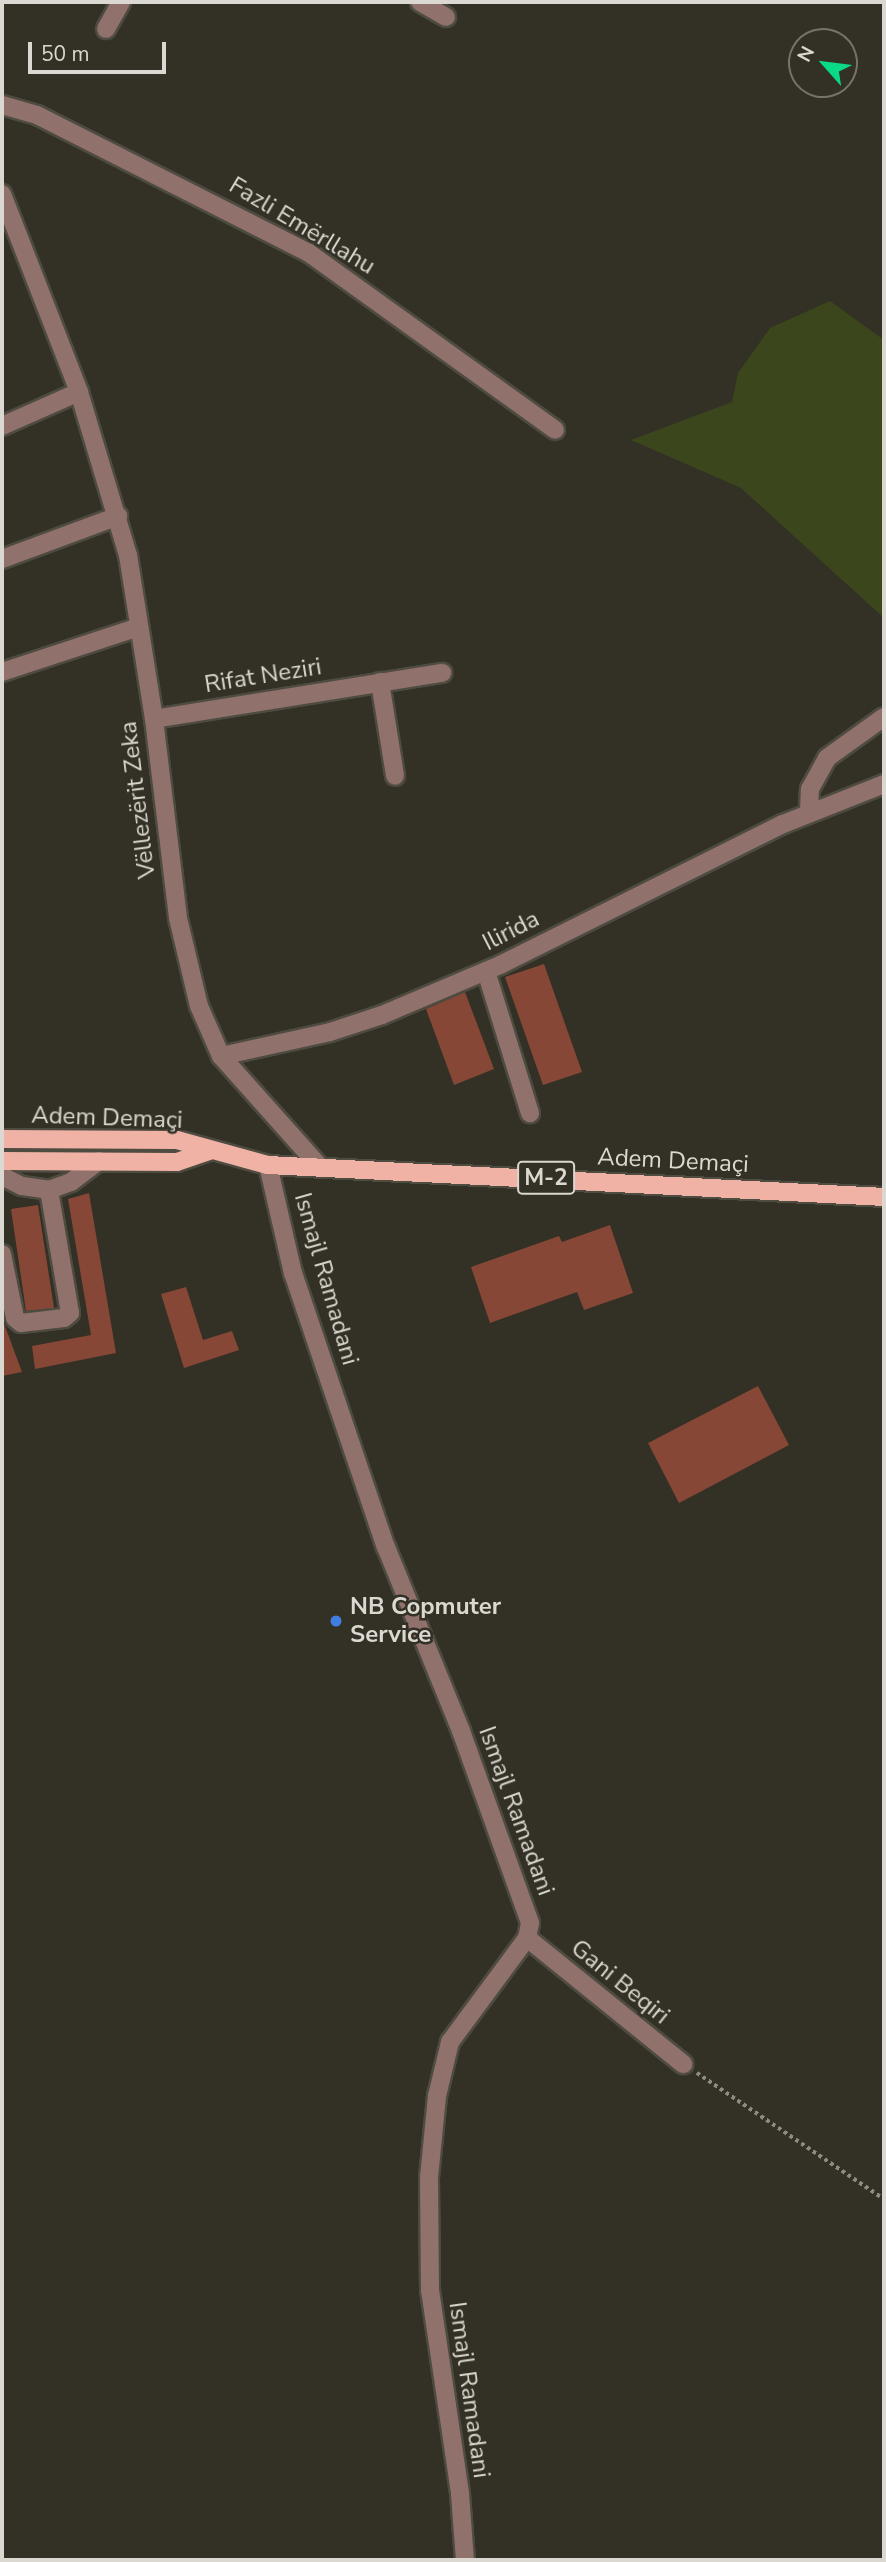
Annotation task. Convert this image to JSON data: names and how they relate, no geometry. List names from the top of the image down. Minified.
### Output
{"streets":{"main road":["Adem Demaçi","M-2"],"street":["Fazli Emërllahu","Rifat Neziri","Vëllezërit Zeka","Ilirida","Ismajl Ramadani","Gani Beqiri"]},"crossings":[["Rifat Neziri","Vëllezërit Zeka"],["Vëllezërit Zeka","Ilirida"],["Vëllezërit Zeka","Adem Demaçi"],["Adem Demaçi","Ismajl Ramadani"],["Ismajl Ramadani","Gani Beqiri"]],"places":["NB Copmuter Service"],"scale_bar":"50 m","north":"top left"}
